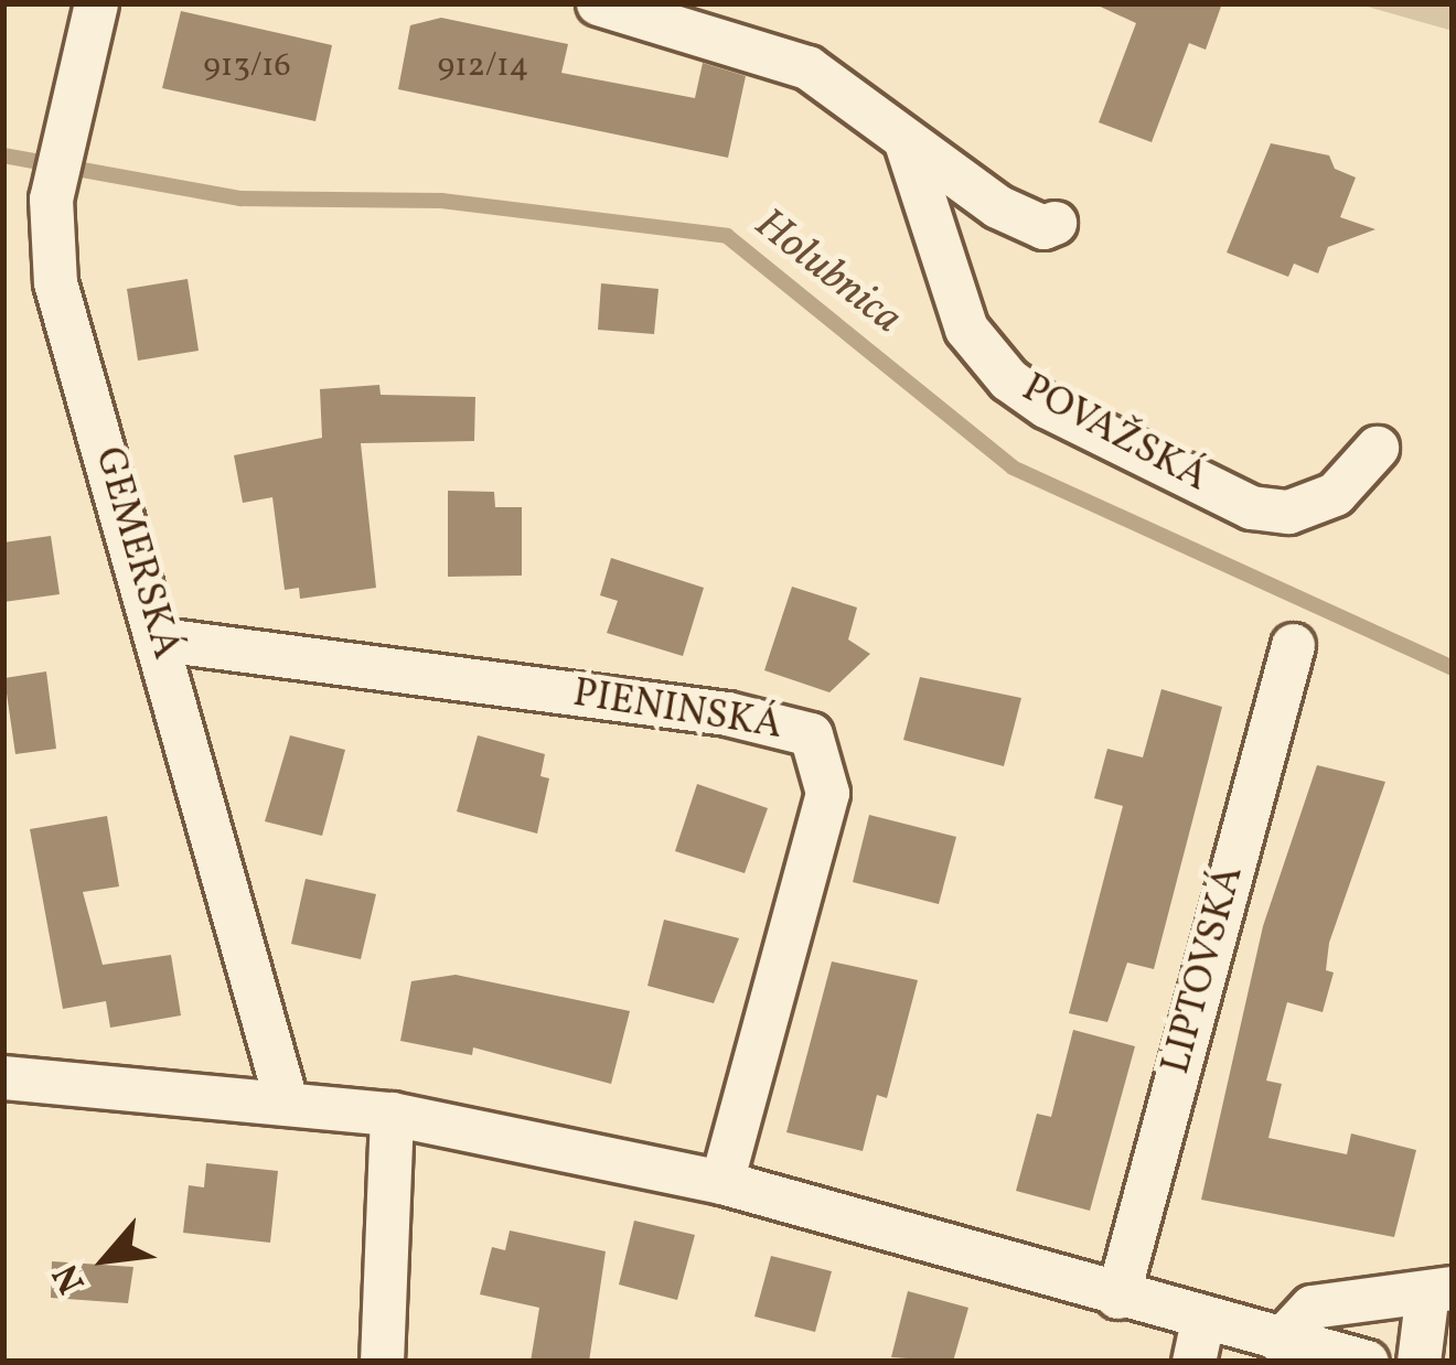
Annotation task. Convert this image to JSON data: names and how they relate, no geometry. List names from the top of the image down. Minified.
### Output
{"streets":{"street":["POVAŽSKÁ","GEMERSKÁ","PIENINSKÁ","LIPTOVSKÁ"]},"crossings":[["GEMERSKÁ","PIENINSKÁ"]],"water":["Holubnica"],"house_numbers":["913/16","912/14"],"north":"bottom left"}
